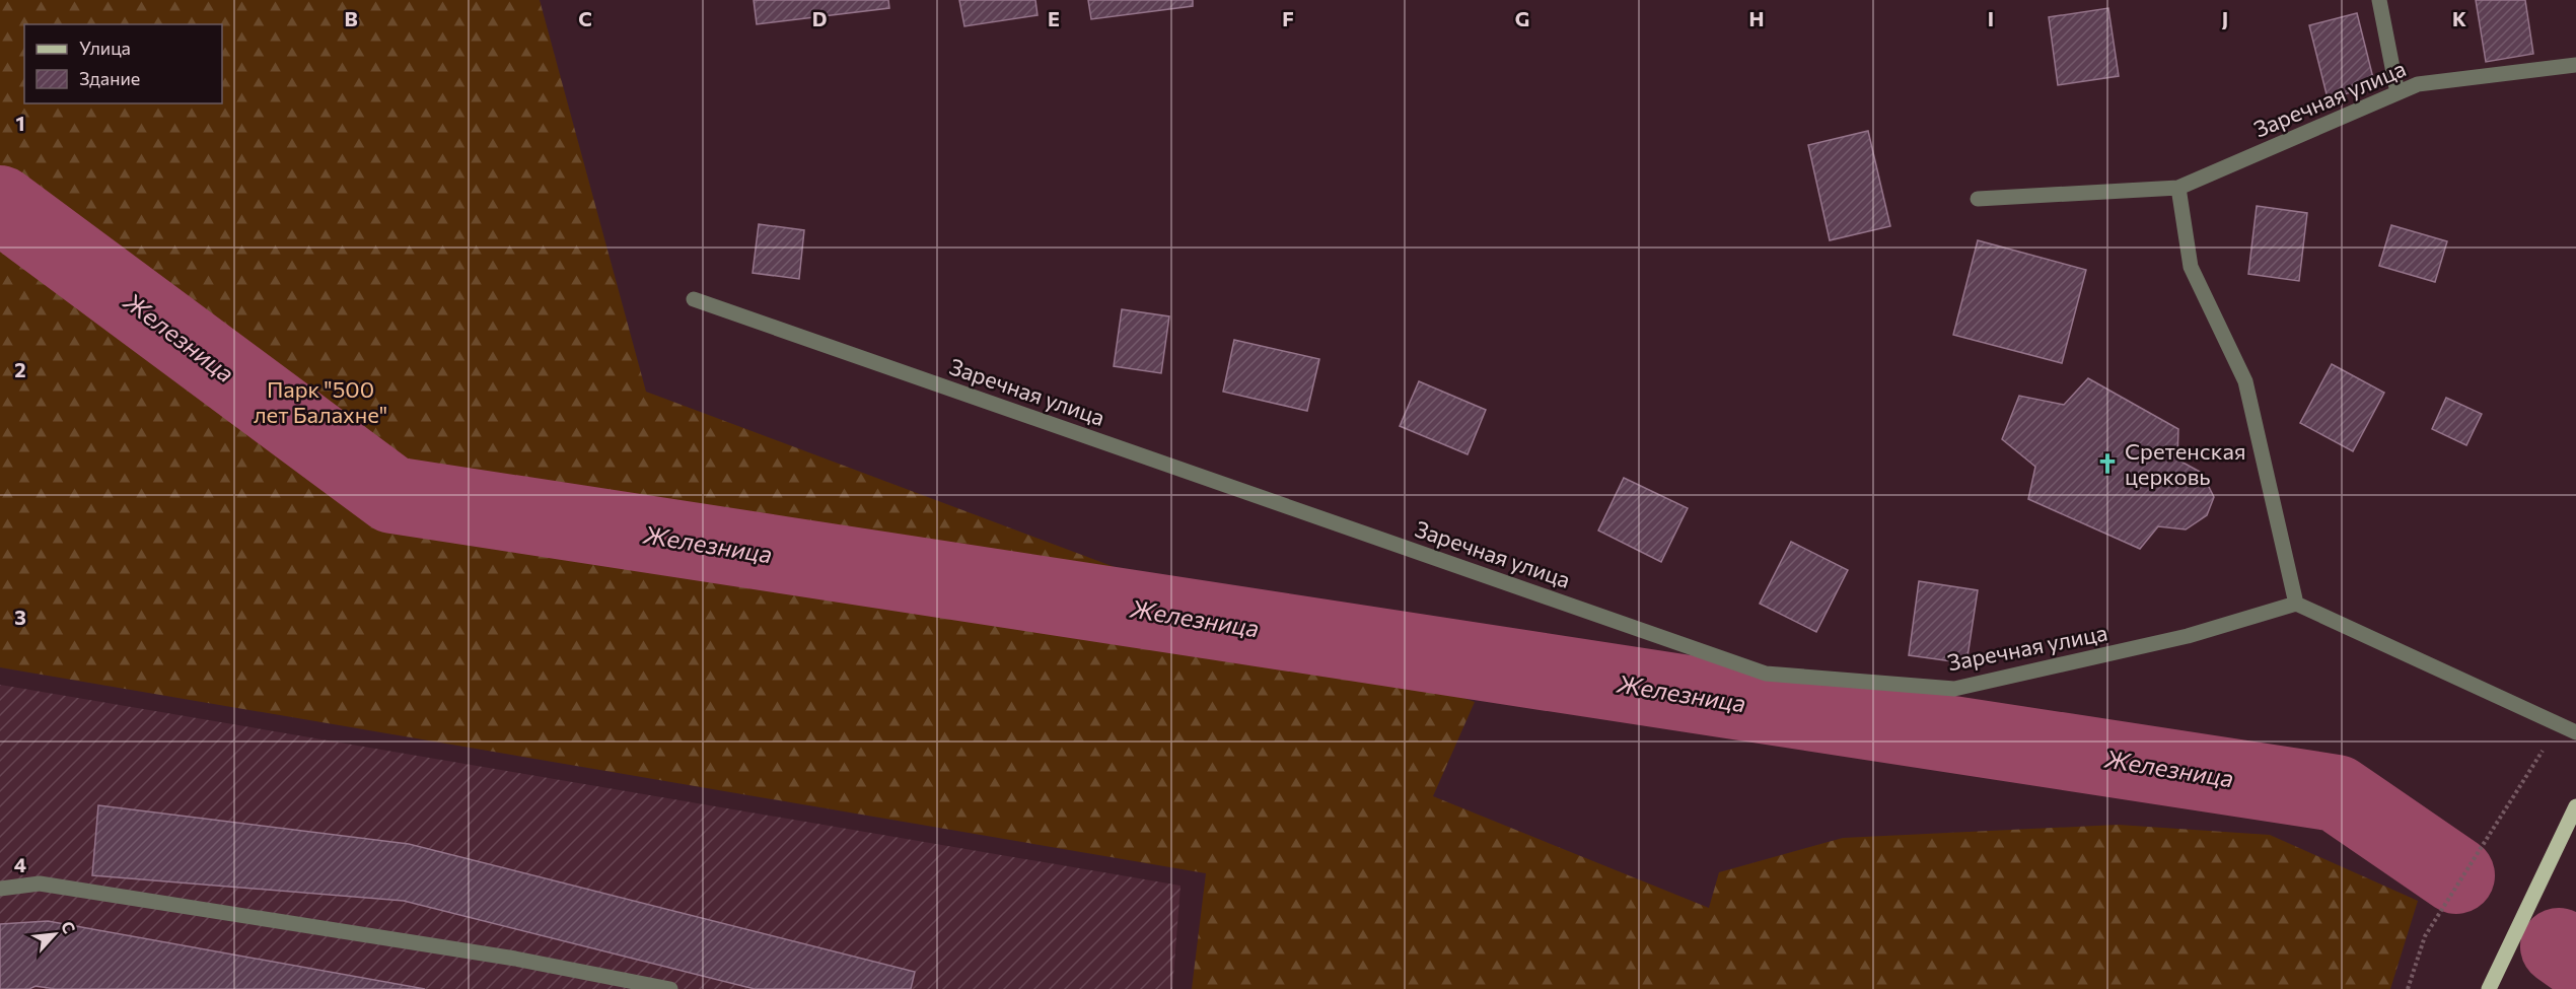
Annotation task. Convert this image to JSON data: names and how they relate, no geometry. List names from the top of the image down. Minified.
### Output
{"streets":{"street":["Заречная улица"]},"water":["Железница"],"parks":["Парк \"500 лет Балахне\""],"places":{"church":["Сретенская церковь"]},"legend":["Улица","Здание"],"north":"top right","grid":{"columns":["B","C","D","E","F","G","H","I","J","K"],"rows":["1","2","3","4"]}}
